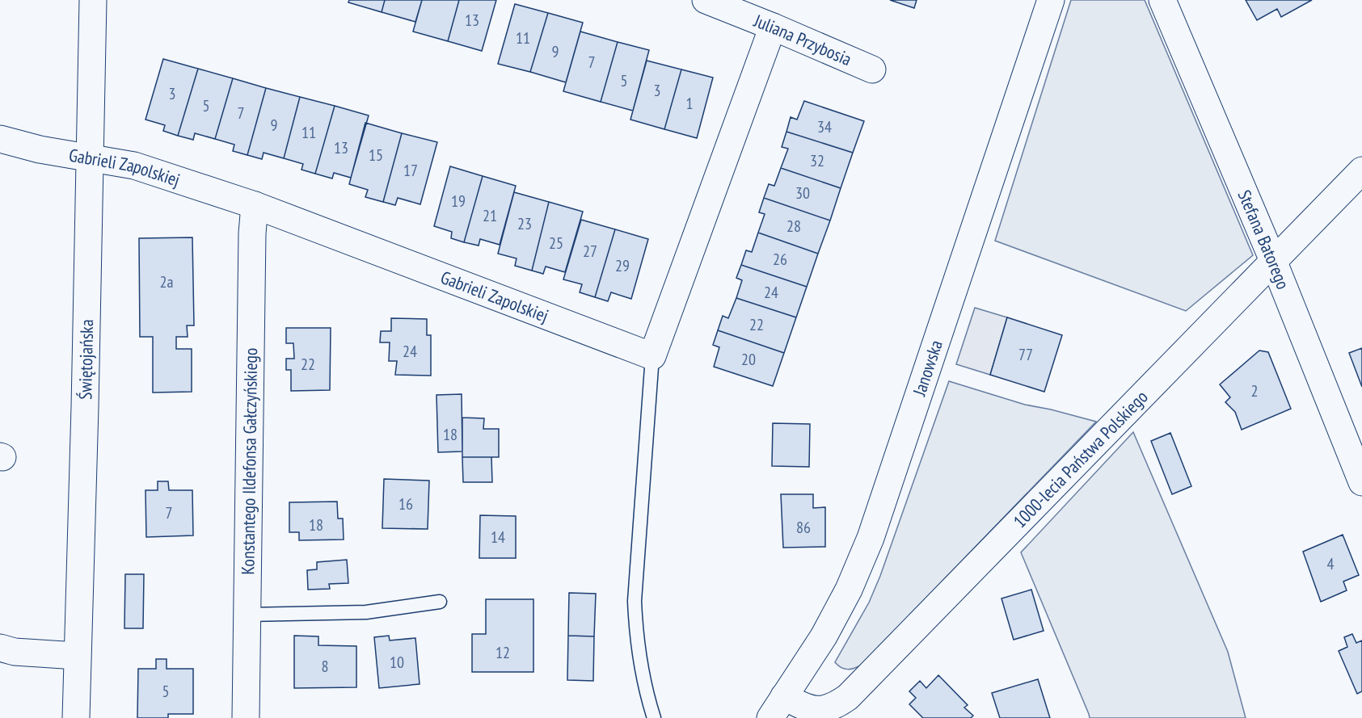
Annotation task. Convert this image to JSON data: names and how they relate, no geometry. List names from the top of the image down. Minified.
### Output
{"streets":{"street":["Juliana Przybosia","Gabrieli Zapolskiej","Stefana Batorego","Świętojańska","Janowska","1000-lecia Państwa Polskiego","Konstantego Ildefonsa Gałczyńskiego"]},"crossings":[["Gabrieli Zapolskiej","Świętojańska"],["Gabrieli Zapolskiej","Konstantego Ildefonsa Gałczyńskiego"],["Stefana Batorego","1000-lecia Państwa Polskiego"],["Janowska","1000-lecia Państwa Polskiego"]],"house_numbers":["13","11","9","7","5","3","3","1","5","7","9","34","11","13","15","32","17","30","19","21","23","28","25","27","26","29","2a","24","22","24","77","20","22","2","18","16","7","18","86","14","4","12","10","8","5"]}
